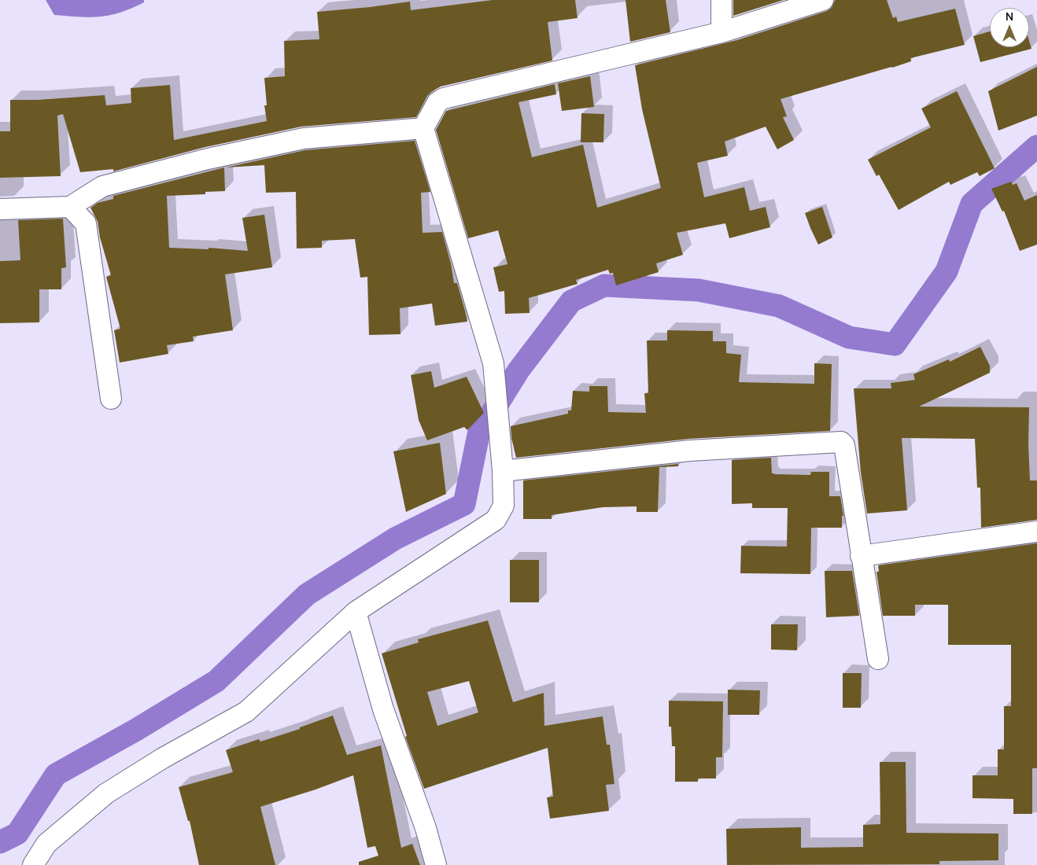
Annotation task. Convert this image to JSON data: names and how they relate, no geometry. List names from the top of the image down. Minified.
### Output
{"north":"top"}
